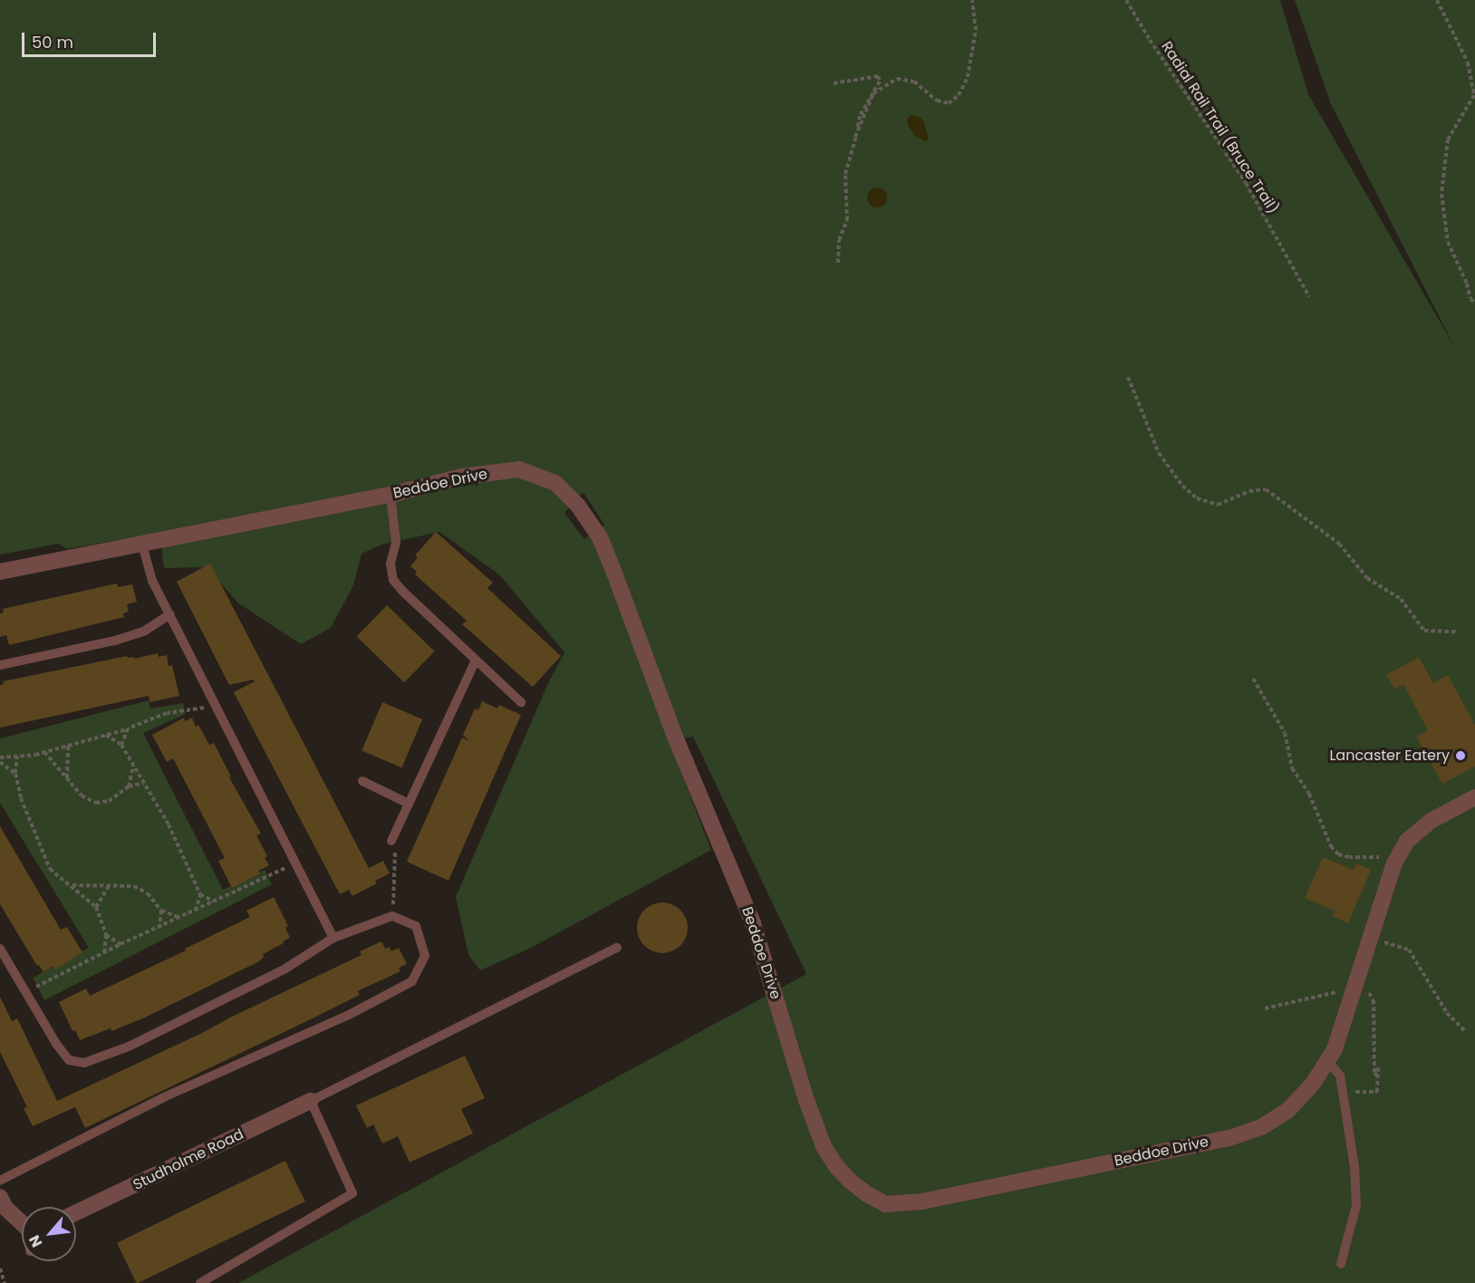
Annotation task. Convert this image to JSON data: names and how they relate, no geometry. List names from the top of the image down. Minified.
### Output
{"streets":{"street":["Beddoe Drive","Studholme Road"],"path":["Radial Rail Trail (Bruce Trail)"]},"places":["Lancaster Eatery"],"scale_bar":"50 m","north":"bottom left"}
